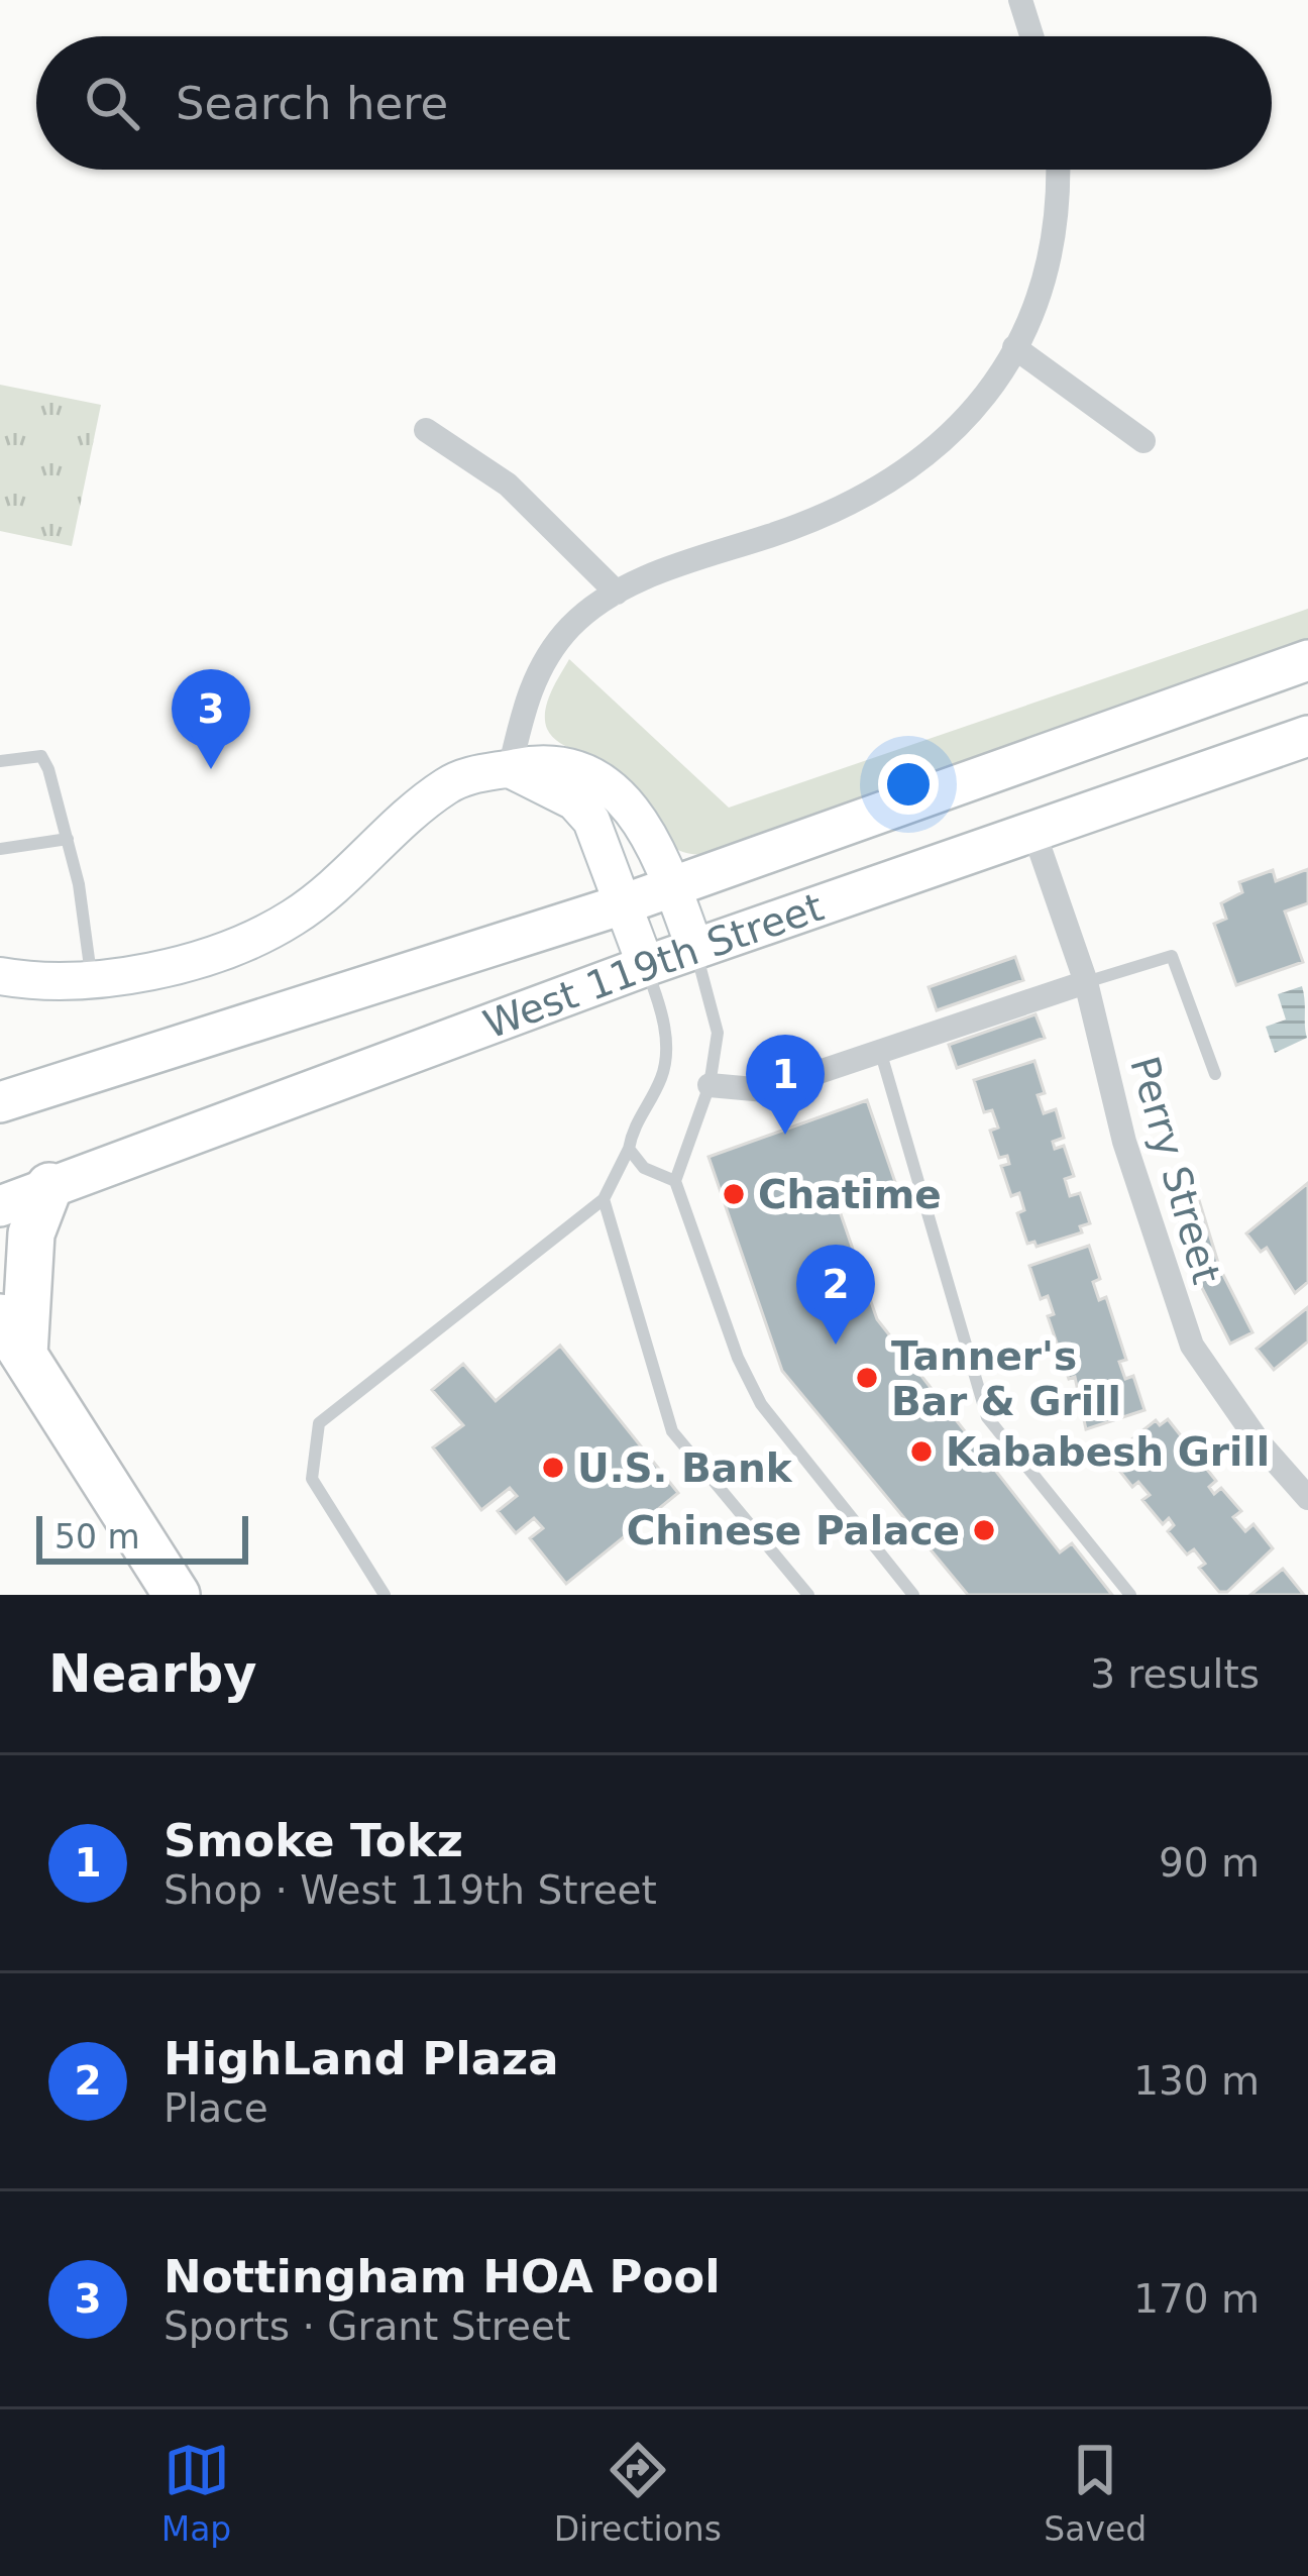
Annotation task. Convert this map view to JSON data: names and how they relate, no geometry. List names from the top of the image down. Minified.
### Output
{"streets":{"main road":["West 119th Street"],"street":["Perry Street"]},"crossings":[["West 119th Street","Perry Street"]],"places":["Chatime","Tanner's Bar & Grill","Kababesh Grill","U.S. Bank","Chinese Palace"],"scale_bar":"50 m","page":{"search":"Search here","pins":["3","1","2"],"scale":"50 m","heading":["Nearby","3 results"],"list":[{"mark":"1","name":"Smoke Tokz","note":"Shop · West 119th Street","value":"90 m"},{"mark":"2","name":"HighLand Plaza","note":"Place","value":"130 m"},{"mark":"3","name":"Nottingham HOA Pool","note":"Sports · Grant Street","value":"170 m"}],"nav":["Map","Directions","Saved"]}}
